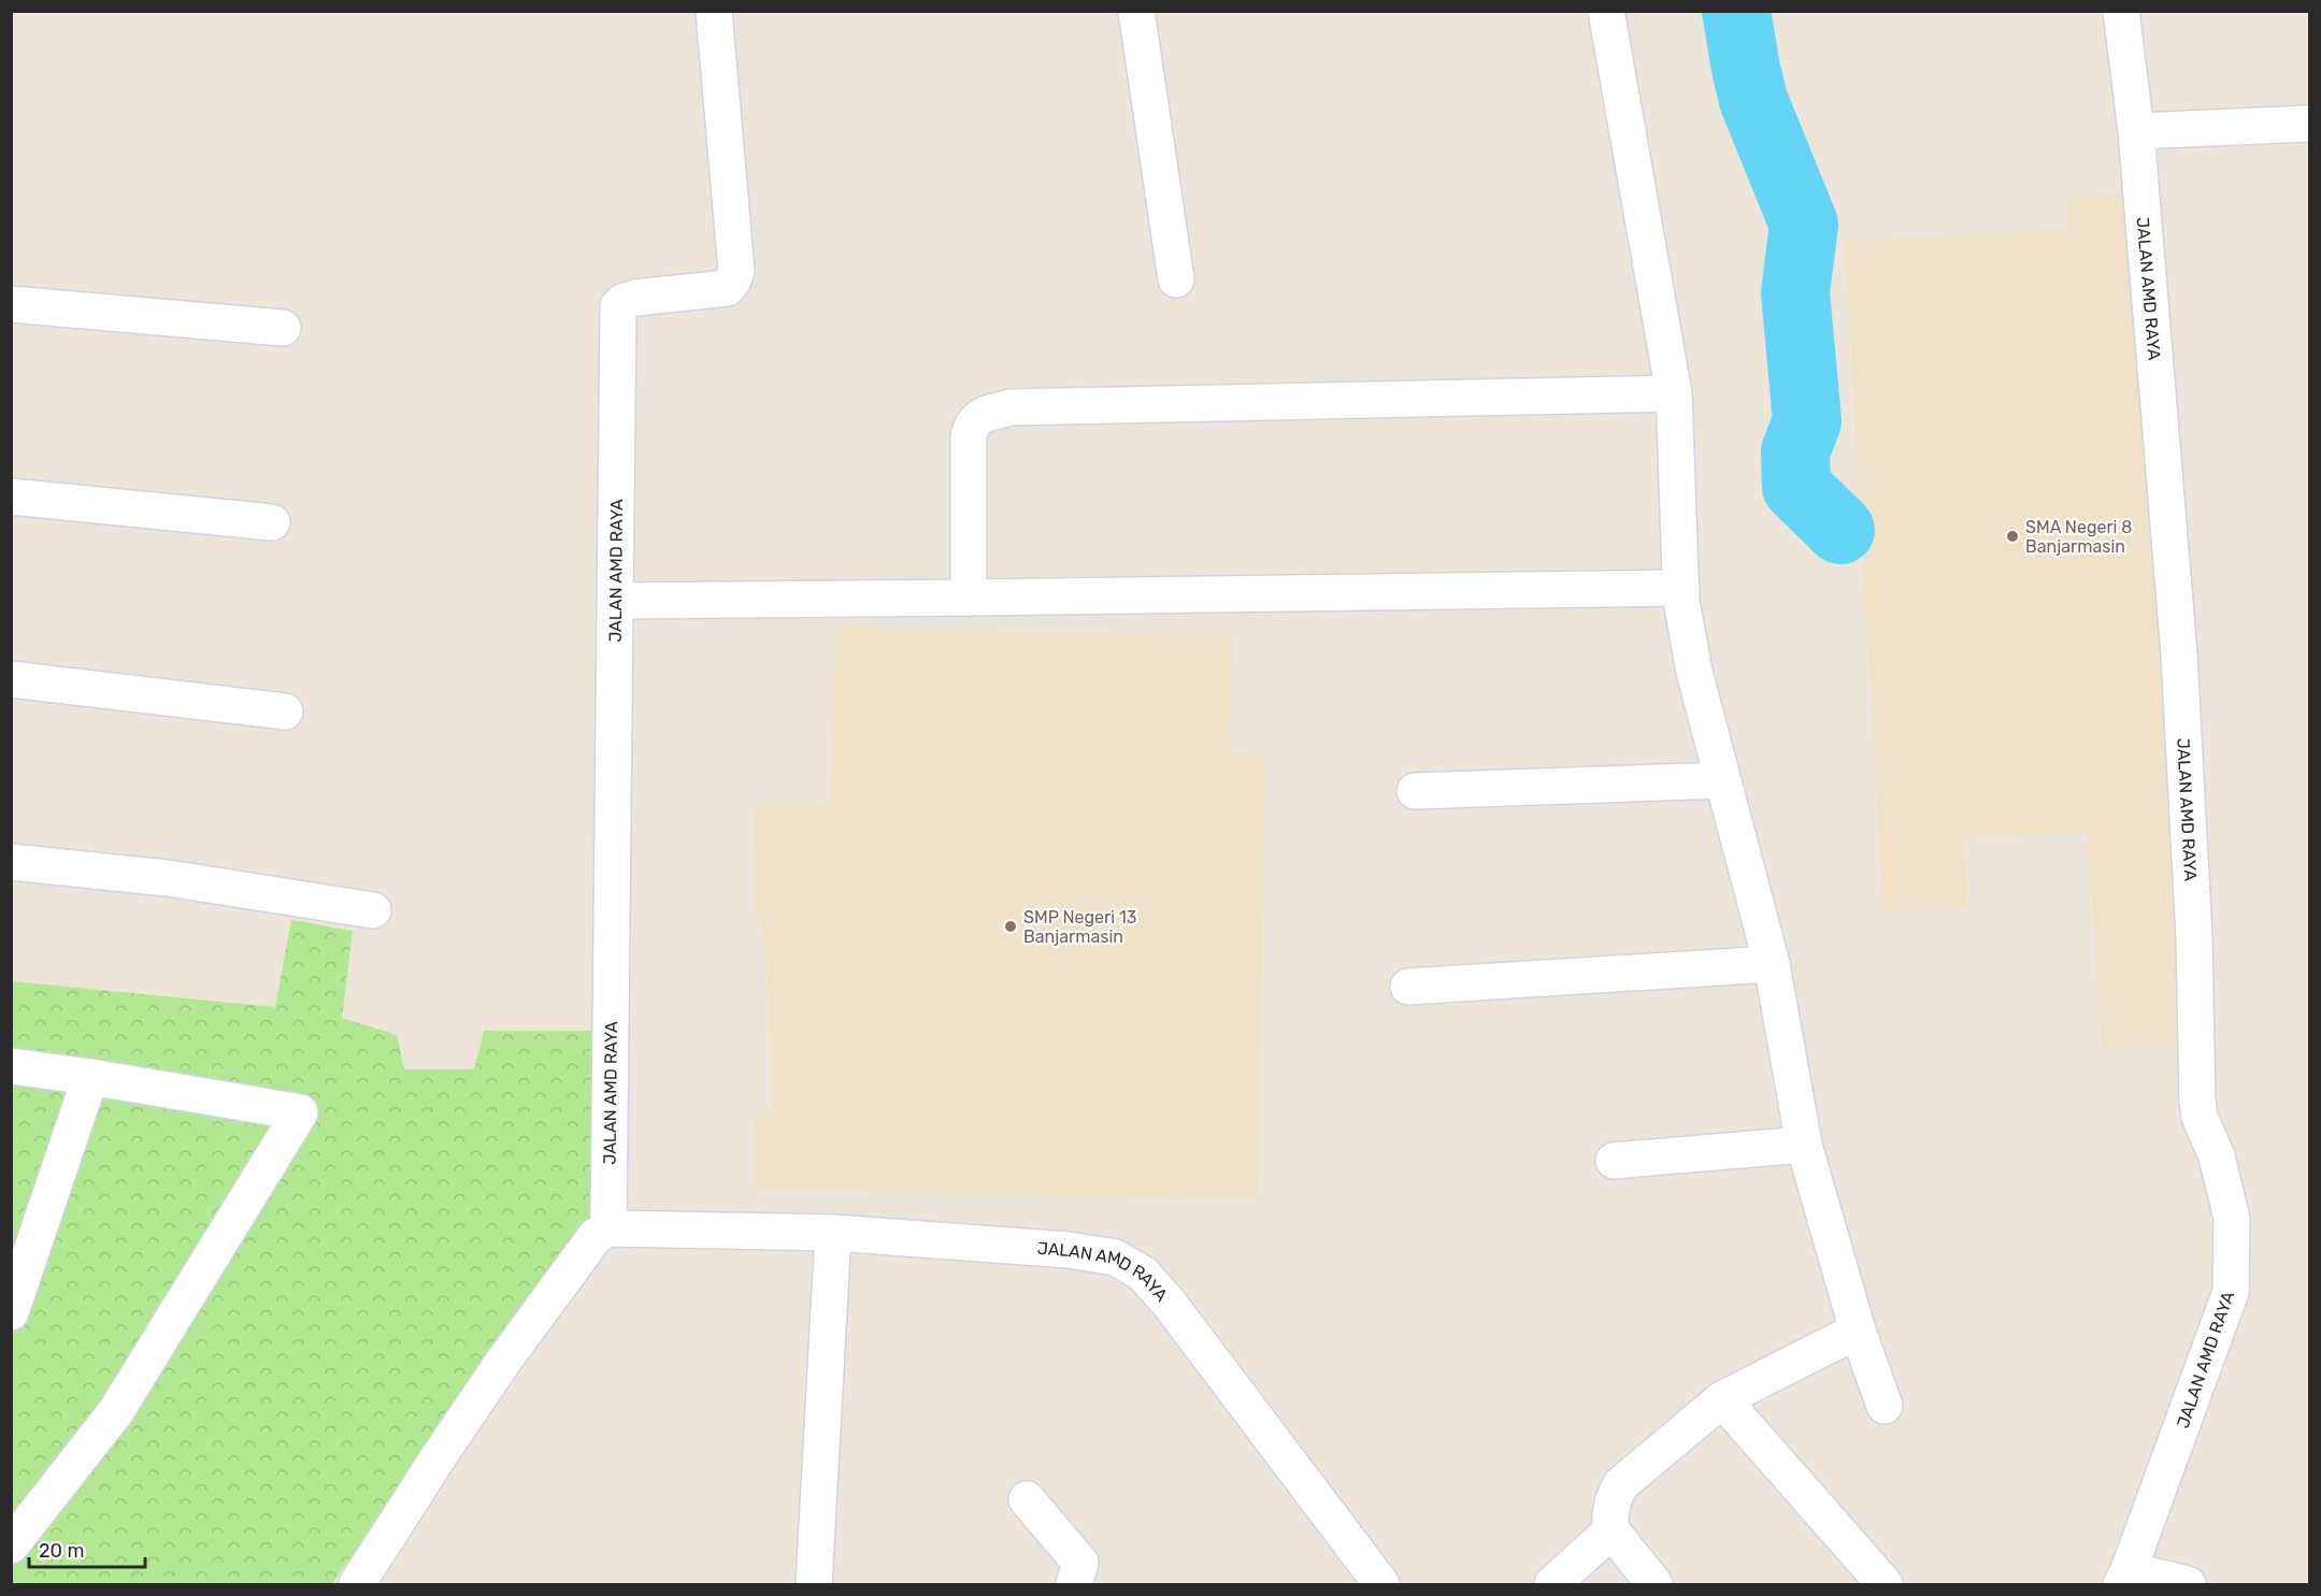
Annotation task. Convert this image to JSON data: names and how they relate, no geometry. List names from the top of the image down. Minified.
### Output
{"streets":{"street":["JALAN AMD RAYA"]},"places":["SMA Negeri 8 Banjarmasin","SMP Negeri 13 Banjarmasin"],"scale_bar":"20 m"}
